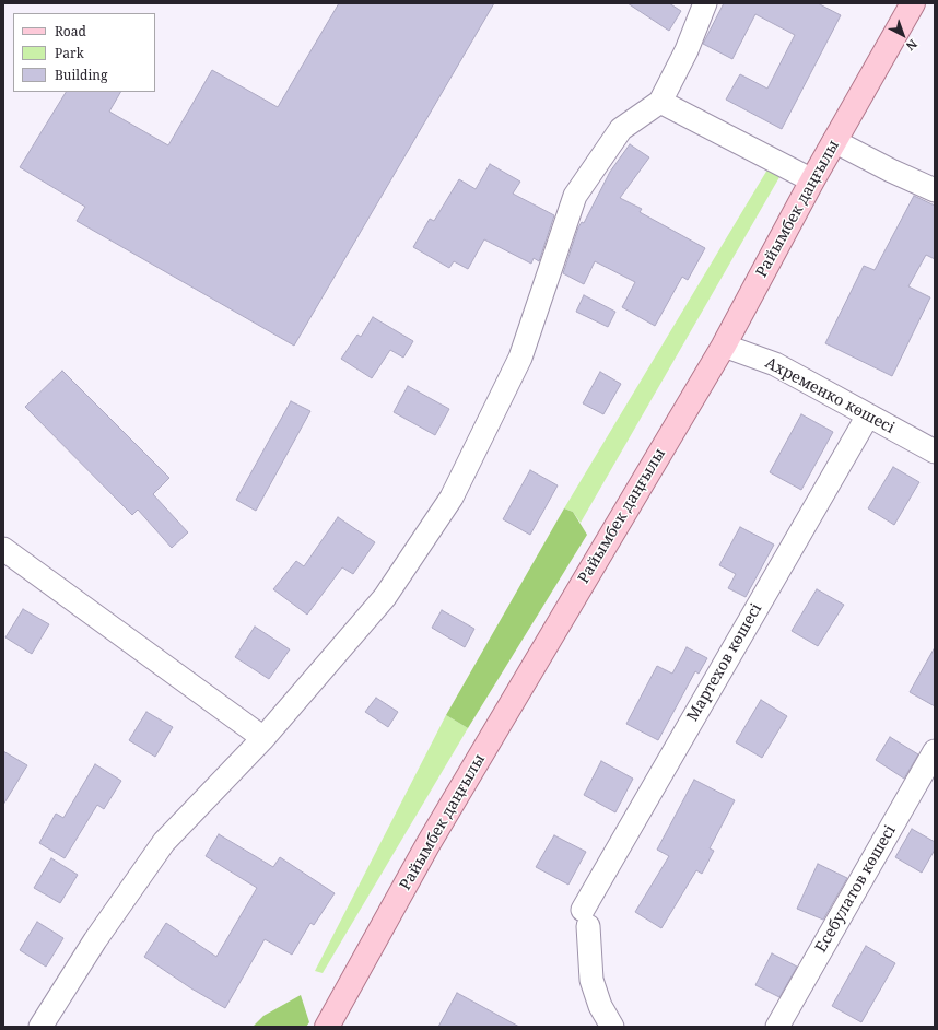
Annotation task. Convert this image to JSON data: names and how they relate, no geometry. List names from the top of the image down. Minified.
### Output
{"streets":{"main road":["Райымбек даңғылы"],"street":["Ахременко көшесі","Мартехов көшесі","Есебулатов көшесі"]},"crossings":[["Райымбек даңғылы","Ахременко көшесі"],["Ахременко көшесі","Мартехов көшесі"]],"legend":["Road","Park","Building"],"north":"bottom right"}
